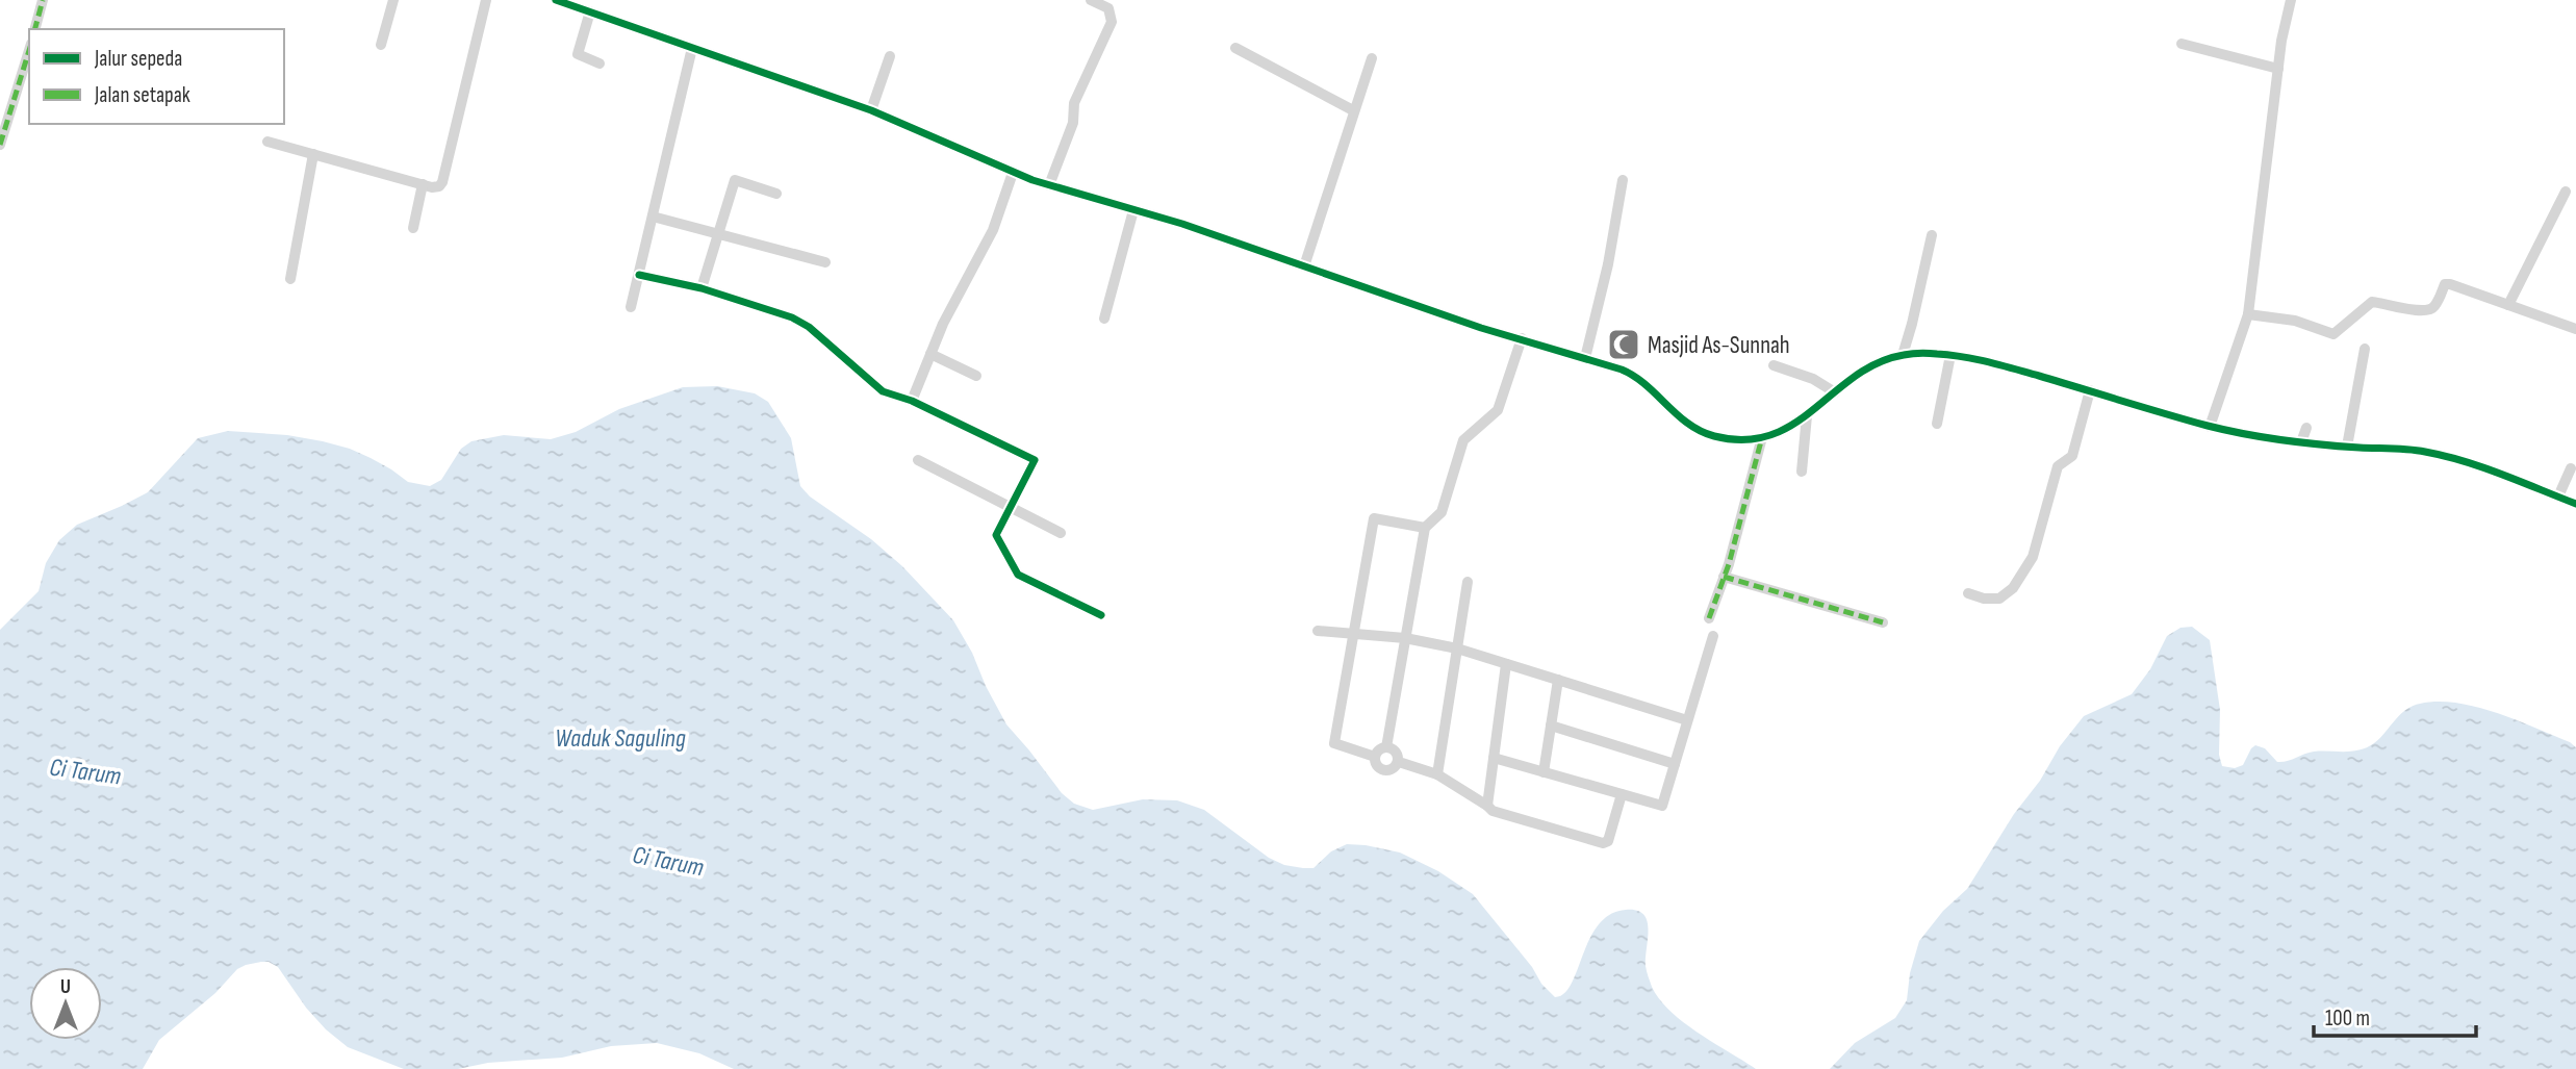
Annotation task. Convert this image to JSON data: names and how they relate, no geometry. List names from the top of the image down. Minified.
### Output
{"water":["Waduk Saguling","Ci Tarum"],"places":{"mosque":["Masjid As-Sunnah"]},"legend":["Jalur sepeda","Jalan setapak"],"scale_bar":"100 m","north":"top"}
